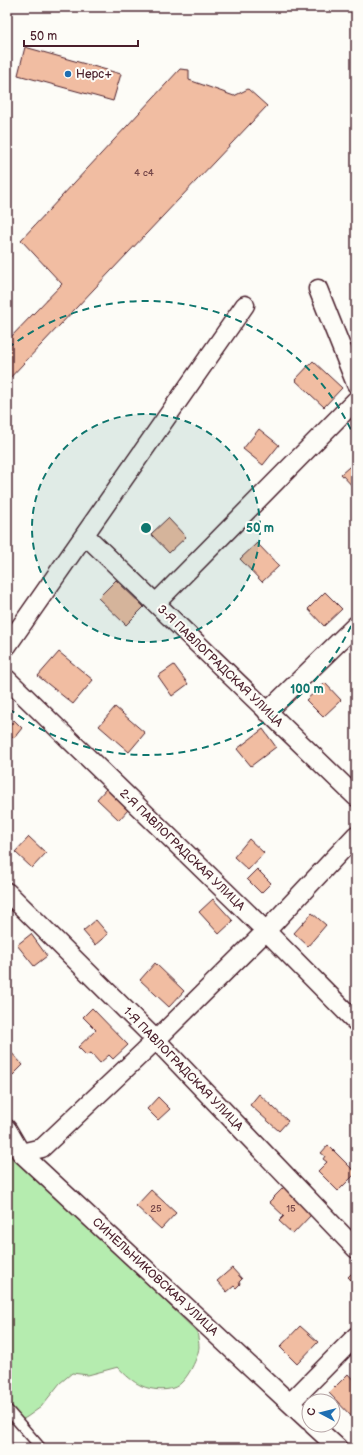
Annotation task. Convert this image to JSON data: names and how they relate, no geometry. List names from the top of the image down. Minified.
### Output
{"streets":{"street":["3-Я ПАВЛОГРАДСКАЯ УЛИЦА","2-Я ПАВЛОГРАДСКАЯ УЛИЦА","1-Я ПАВЛОГРАДСКАЯ УЛИЦА","СИНЕЛЬНИКОВСКАЯ УЛИЦА"]},"places":["Нерс+"],"house_numbers":["4 с4","25","15"],"scale_bar":"50 m","north":"left","rings":["50 m","100 m"]}
